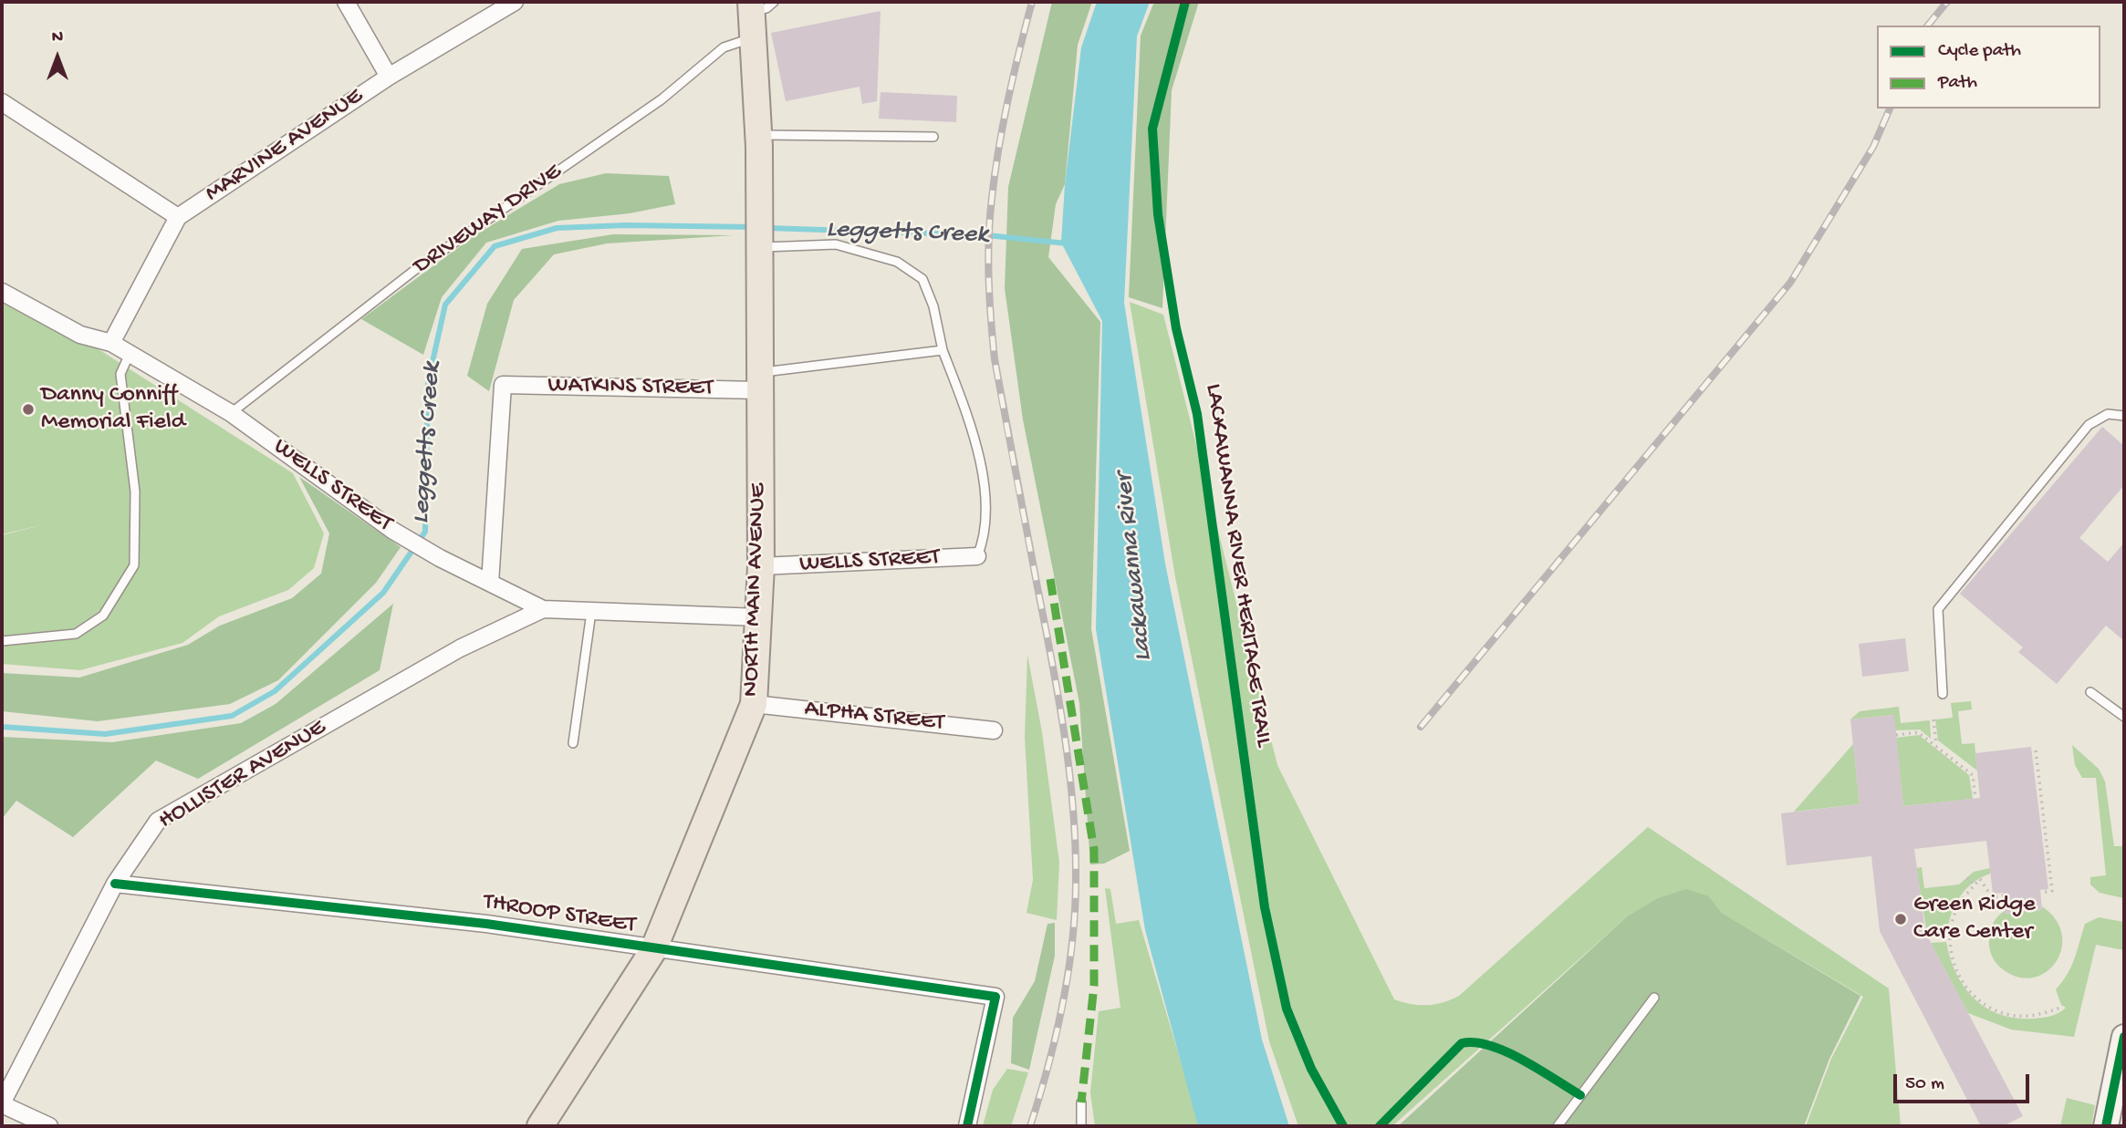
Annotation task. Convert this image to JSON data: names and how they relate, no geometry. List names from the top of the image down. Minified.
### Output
{"streets":{"main road":["NORTH MAIN AVENUE"],"street":["MARVINE AVENUE","WATKINS STREET","WELLS STREET","ALPHA STREET","HOLLISTER AVENUE","THROOP STREET"],"lane":["DRIVEWAY DRIVE"],"cycle path":["LACKAWANNA RIVER HERITAGE TRAIL"]},"crossings":[["MARVINE AVENUE","WELLS STREET"],["DRIVEWAY DRIVE","WELLS STREET"],["DRIVEWAY DRIVE","NORTH MAIN AVENUE"],["WATKINS STREET","WELLS STREET"],["WATKINS STREET","NORTH MAIN AVENUE"],["WELLS STREET","NORTH MAIN AVENUE"],["WELLS STREET","HOLLISTER AVENUE"],["NORTH MAIN AVENUE","ALPHA STREET"],["NORTH MAIN AVENUE","THROOP STREET"],["HOLLISTER AVENUE","THROOP STREET"]],"water":["Leggetts Creek","Lackawanna River"],"places":["Danny Conniff Memorial Field","Green Ridge Care Center"],"legend":["Cycle path","Path"],"scale_bar":"50 m","north":"top"}
